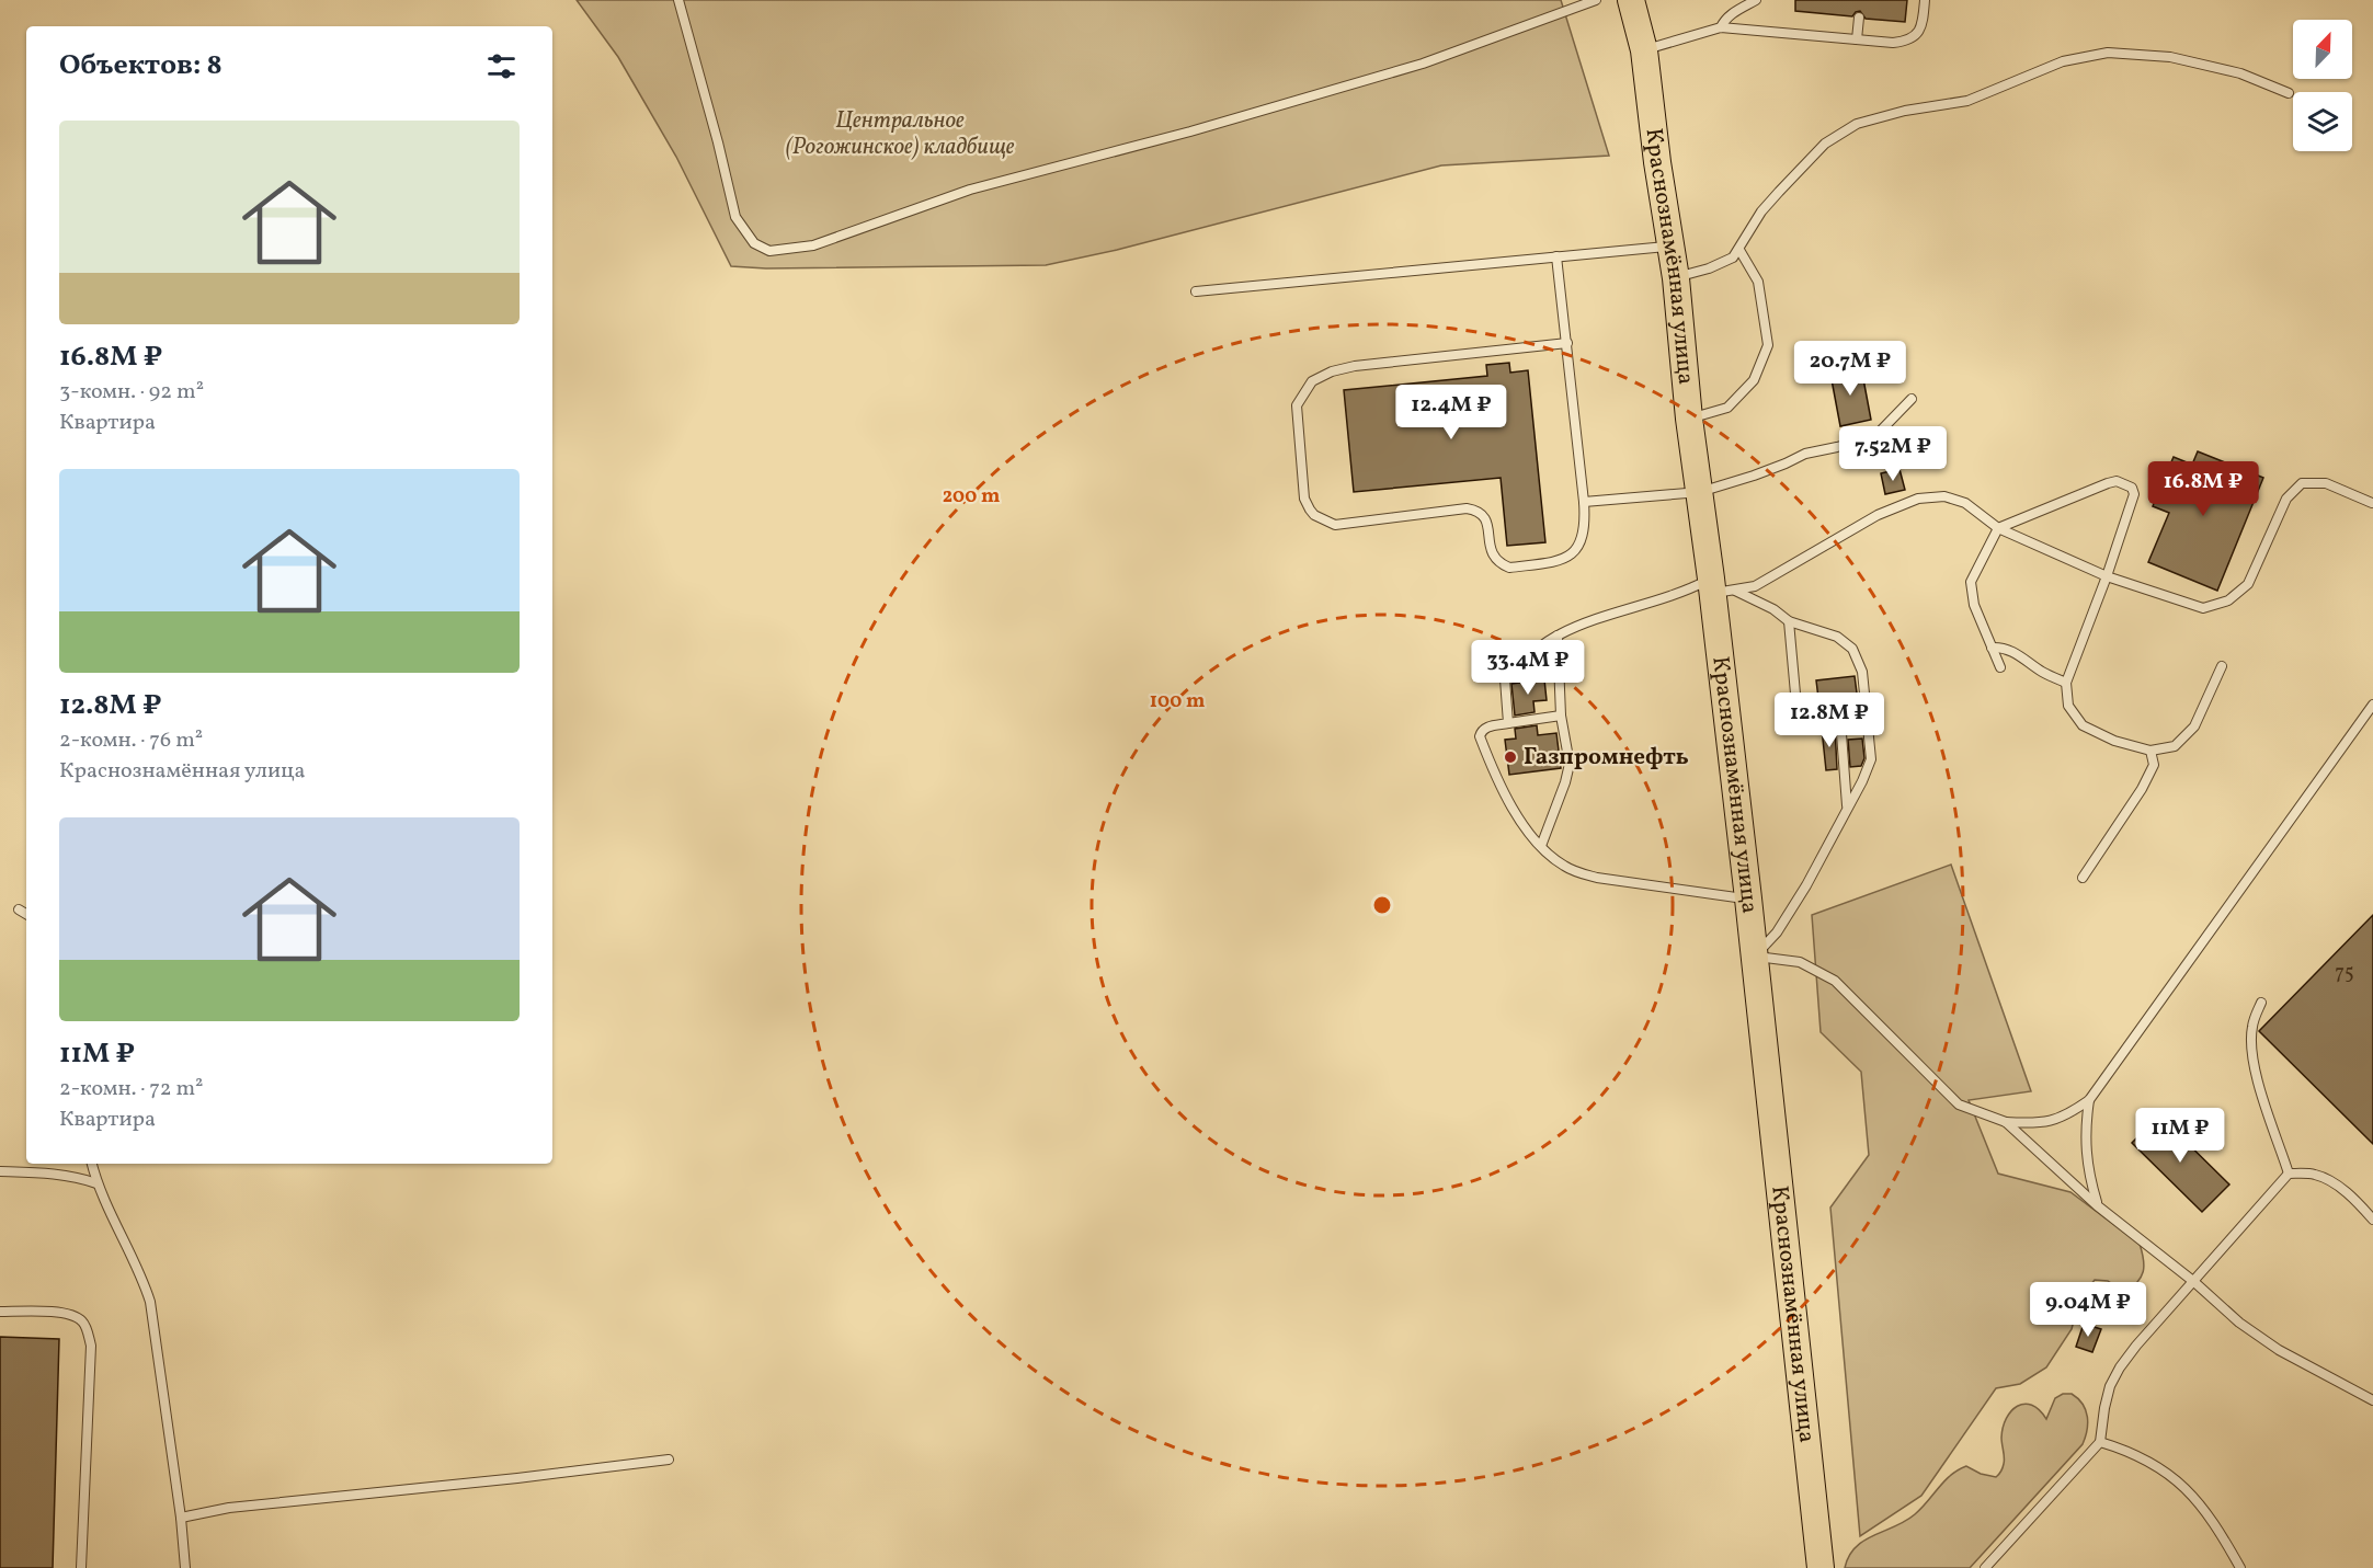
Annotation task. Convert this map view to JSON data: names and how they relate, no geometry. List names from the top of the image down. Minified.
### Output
{"streets":{"main road":["Краснознамённая улица"]},"parks":["Центральное (Рогожинское) кладбище"],"places":["Газпромнефть"],"house_numbers":["75"],"north":"top right","page":{"heading":"Объектов: 8","list":[{"name":"16.8M ₽","note":"3-комн. · 92 m² · Квартира"},{"name":"12.8M ₽","note":"2-комн. · 76 m² · Краснознамённая улица"},{"name":"11M ₽","note":"2-комн. · 72 m² · Квартира"}],"price":["20.7M ₽","12.4M ₽","7.52M ₽","16.8M ₽","33.4M ₽","12.8M ₽","11M ₽","9.04M ₽"]},"rings":["200 m","100 m"]}
